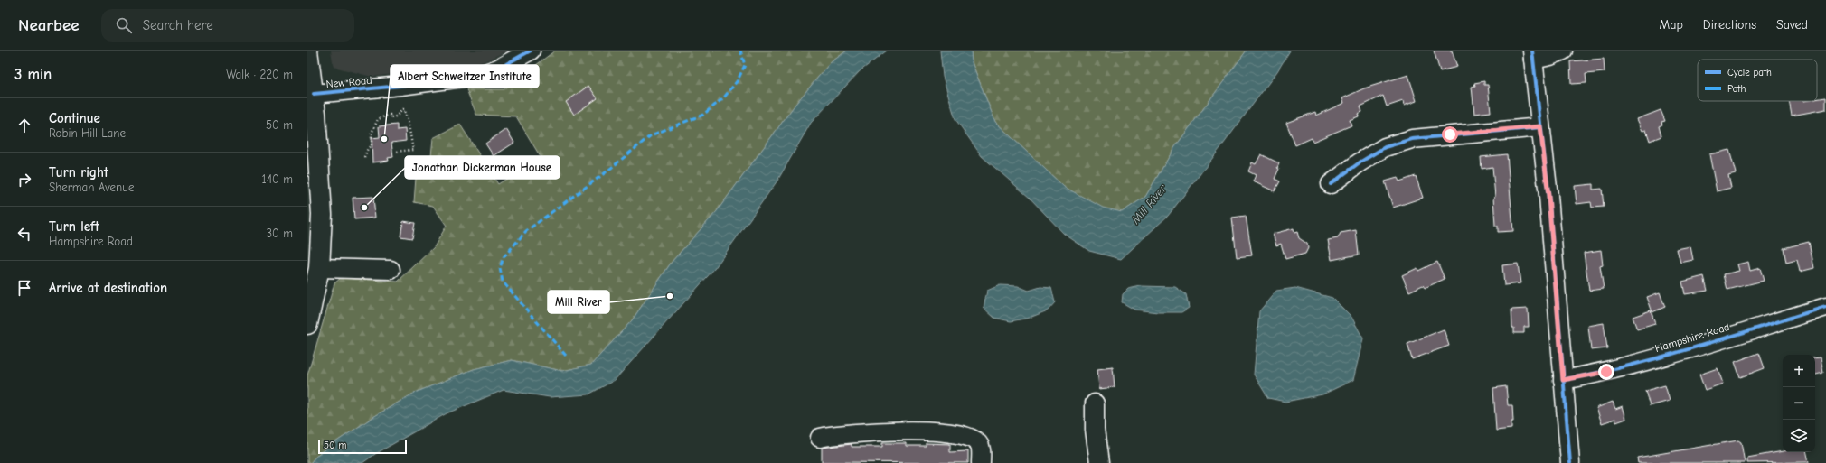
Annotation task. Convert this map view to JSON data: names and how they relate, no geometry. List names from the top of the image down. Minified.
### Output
{"streets":{"street":["New Road","Hampshire Road"]},"water":["Mill River"],"places":["Albert Schweitzer Institute","Jonathan Dickerman House","Mill River"],"legend":["Cycle path","Path"],"scale_bar":"50 m","page":{"header":"Nearbee","search":"Search here","nav":["Map","Directions","Saved"],"heading":["3 min","Walk · 220 m"],"list":[["Continue","Robin Hill Lane","50 m"],["Turn right","Sherman Avenue","140 m"],["Turn left","Hampshire Road","30 m"],"Arrive at destination"],"map_buttons":["+","−"],"scale":"50 m"}}
